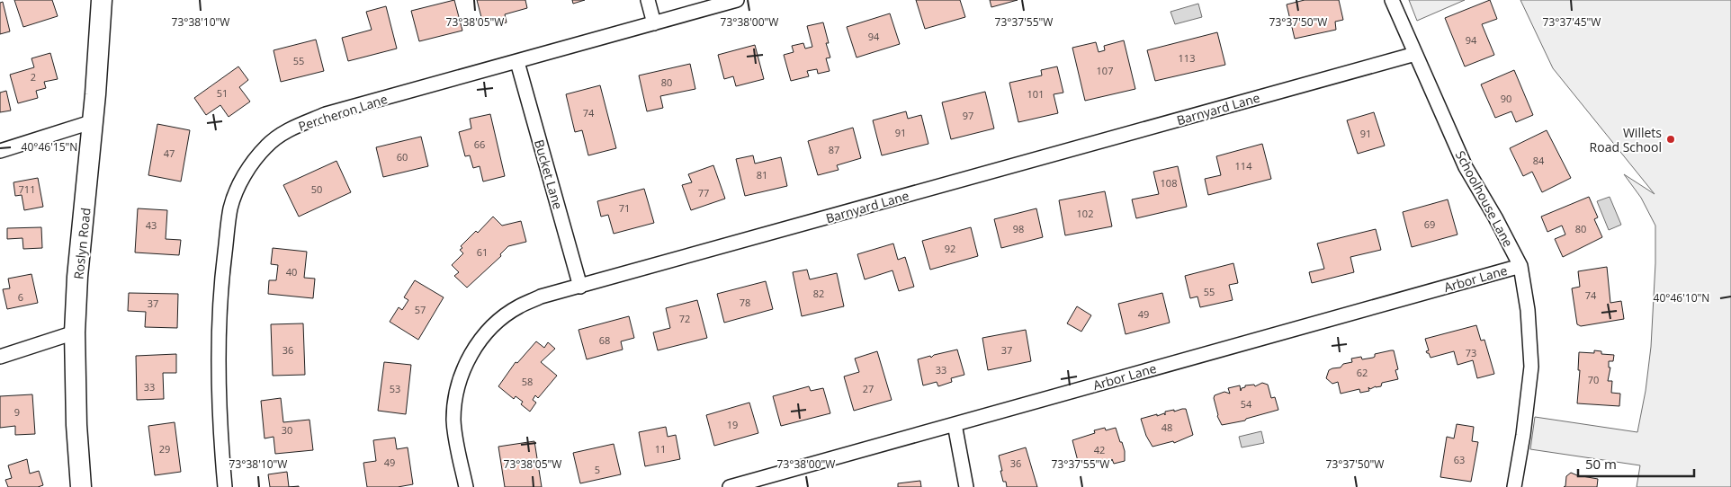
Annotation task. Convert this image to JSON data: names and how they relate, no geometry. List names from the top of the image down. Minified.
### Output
{"streets":{"main road":["Roslyn Road"],"street":["Barnyard Lane","Percheron Lane","Bucket Lane","Schoolhouse Lane","Arbor Lane"]},"crossings":[["Barnyard Lane","Bucket Lane"],["Barnyard Lane","Schoolhouse Lane"],["Percheron Lane","Bucket Lane"],["Schoolhouse Lane","Arbor Lane"]],"places":["Willets Road School"],"house_numbers":["94","94","113","55","107","2","80","51","101","90","74","97","91","91","66","87","47","60","84","114","81","108","711","50","77","71","102","69","43","98","80","92","61","40","55","82","74","6","78","37","57","49","72","68","36","37","73","33","62","70","58","33","53","27","54","9","19","48","30","29","11","42","63","49","36","5"],"scale_bar":"50 m","coordinates":["73°38'10\"W","73°38'05\"W","73°38'00\"W","73°37'55\"W","73°37'50\"W","73°37'45\"W","40°46'15\"N","40°46'10\"N"]}
